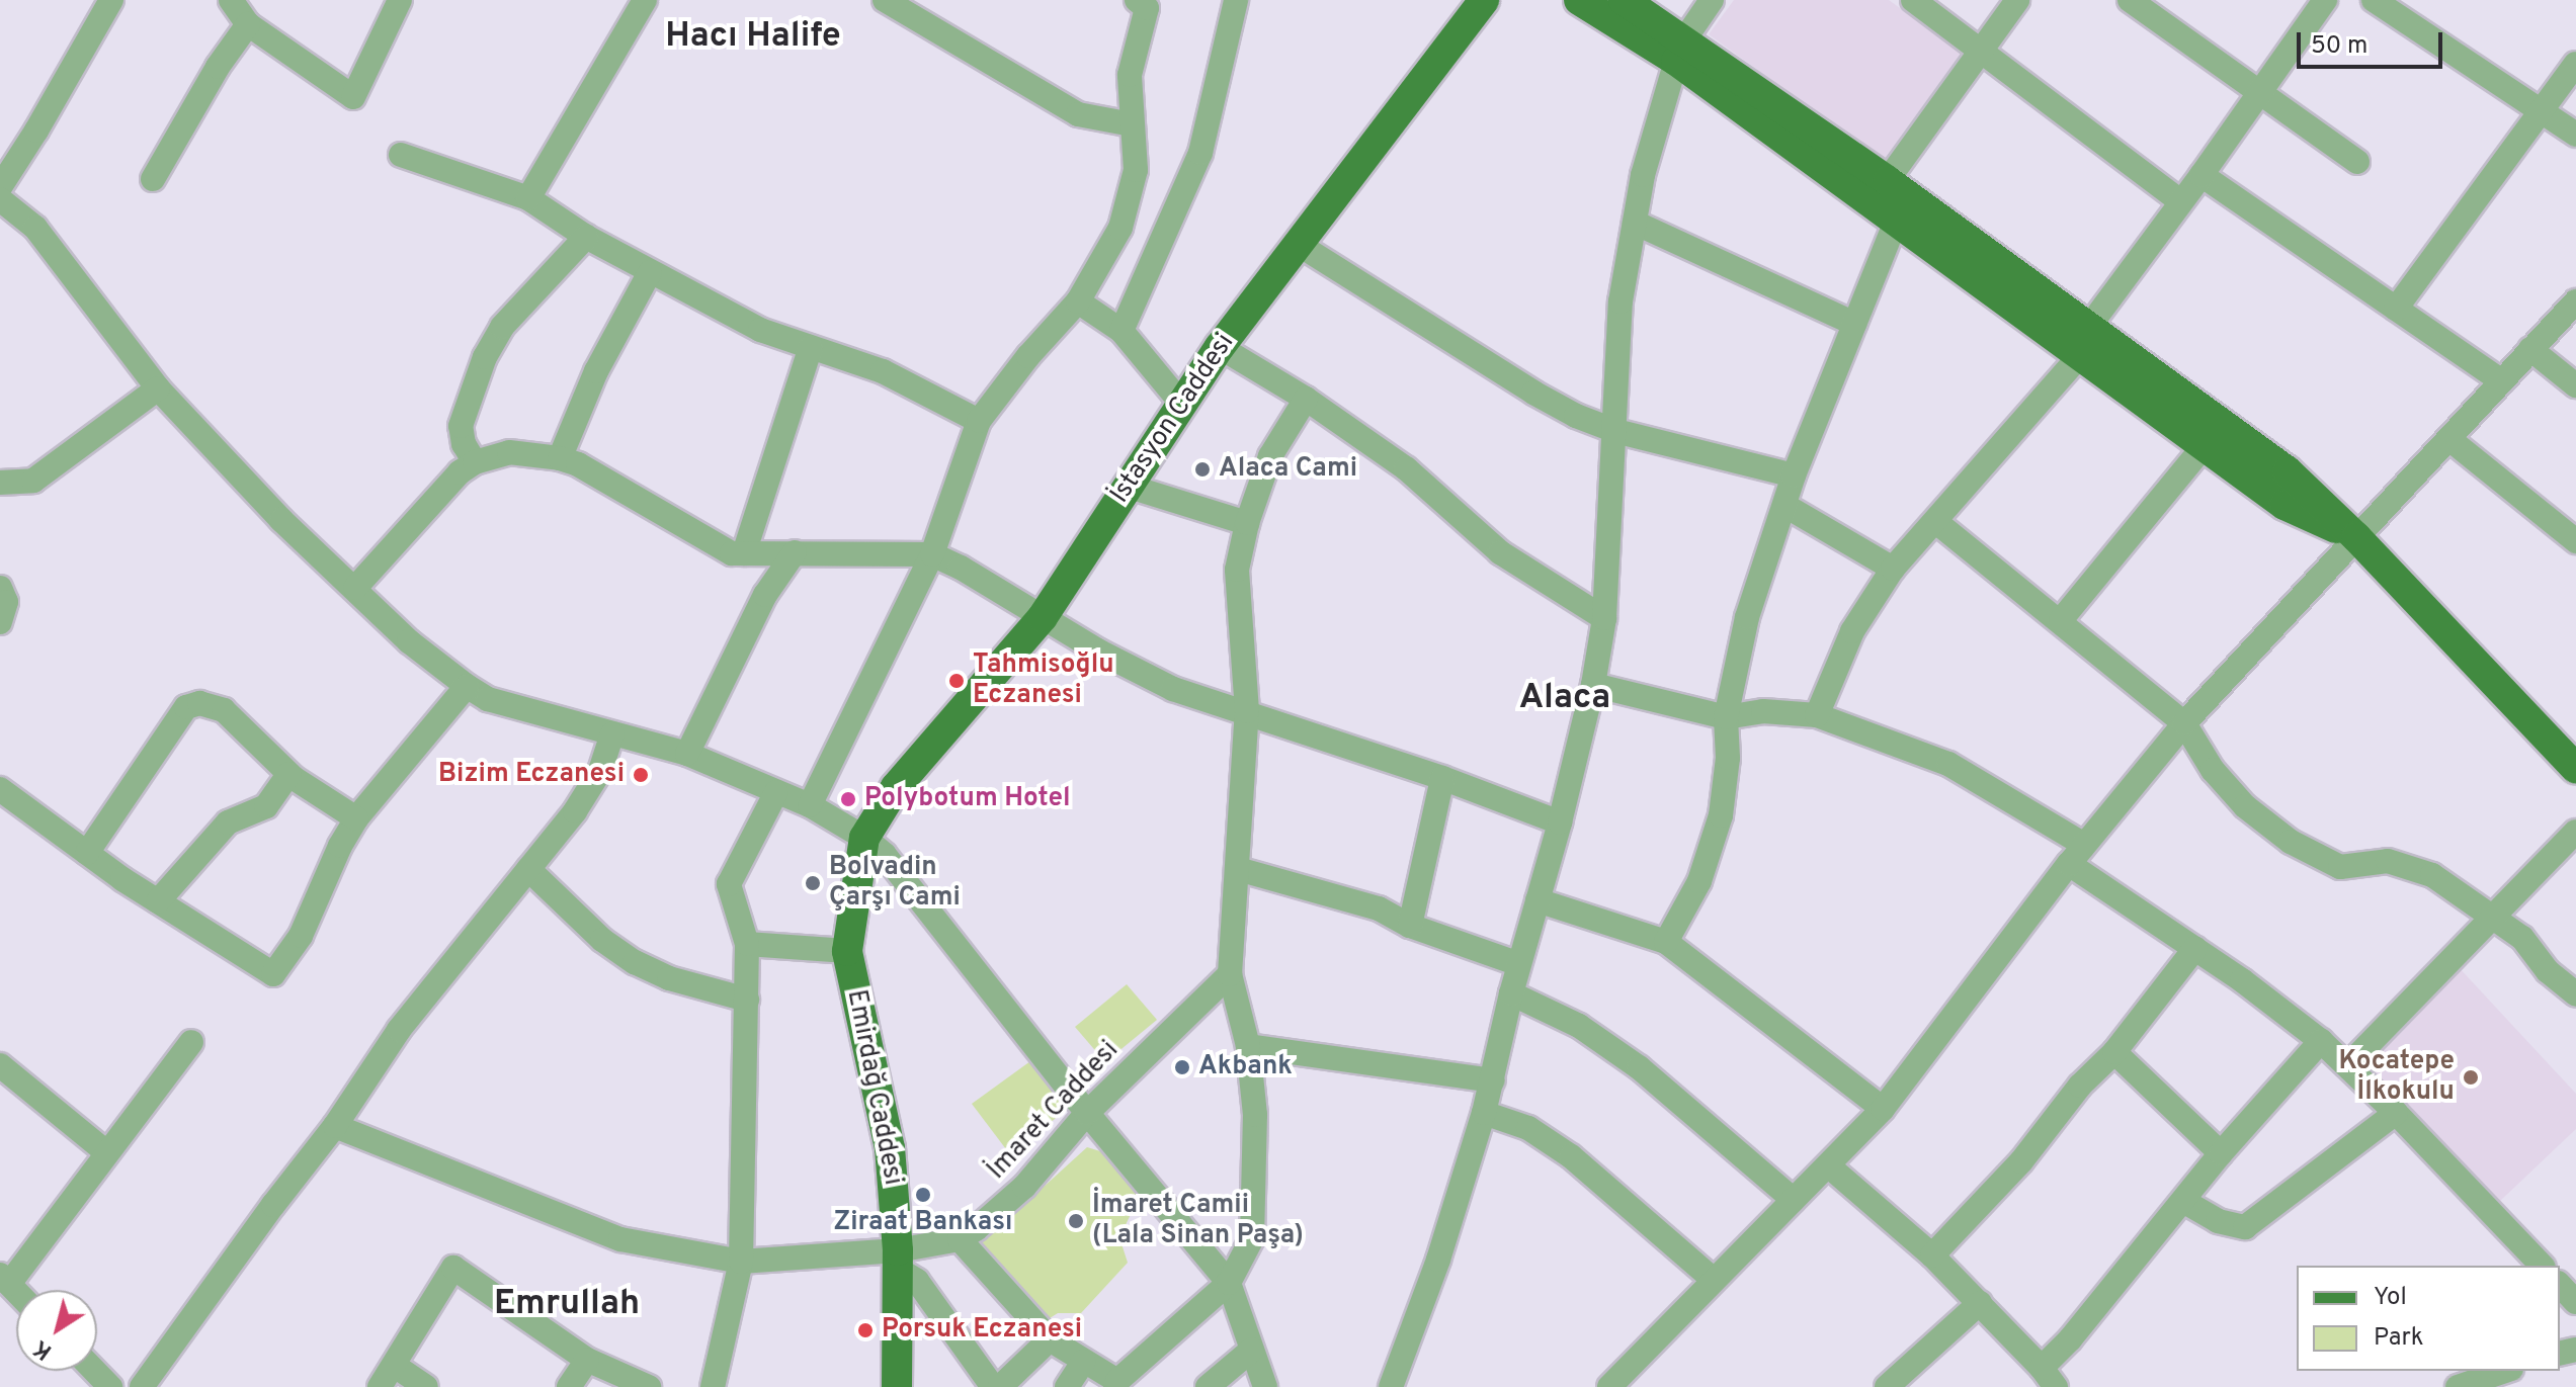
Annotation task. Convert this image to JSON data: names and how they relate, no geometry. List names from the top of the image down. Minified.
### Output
{"streets":{"main road":["İstasyon Caddesi","Emirdağ Caddesi"],"street":["İmaret Caddesi"]},"crossings":[["İstasyon Caddesi","Emirdağ Caddesi"],["Emirdağ Caddesi","İmaret Caddesi"]],"districts":["Hacı Halife","Alaca","Emrullah"],"places":["Alaca Cami","Tahmisoğlu Eczanesi","Bizim Eczanesi","Polybotum Hotel","Bolvadin Çarşı Cami","Akbank","Kocatepe İlkokulu","Ziraat Bankası","İmaret Camii (Lala Sinan Paşa)","Porsuk Eczanesi"],"legend":["Yol","Park"],"scale_bar":"50 m","north":"bottom left"}
